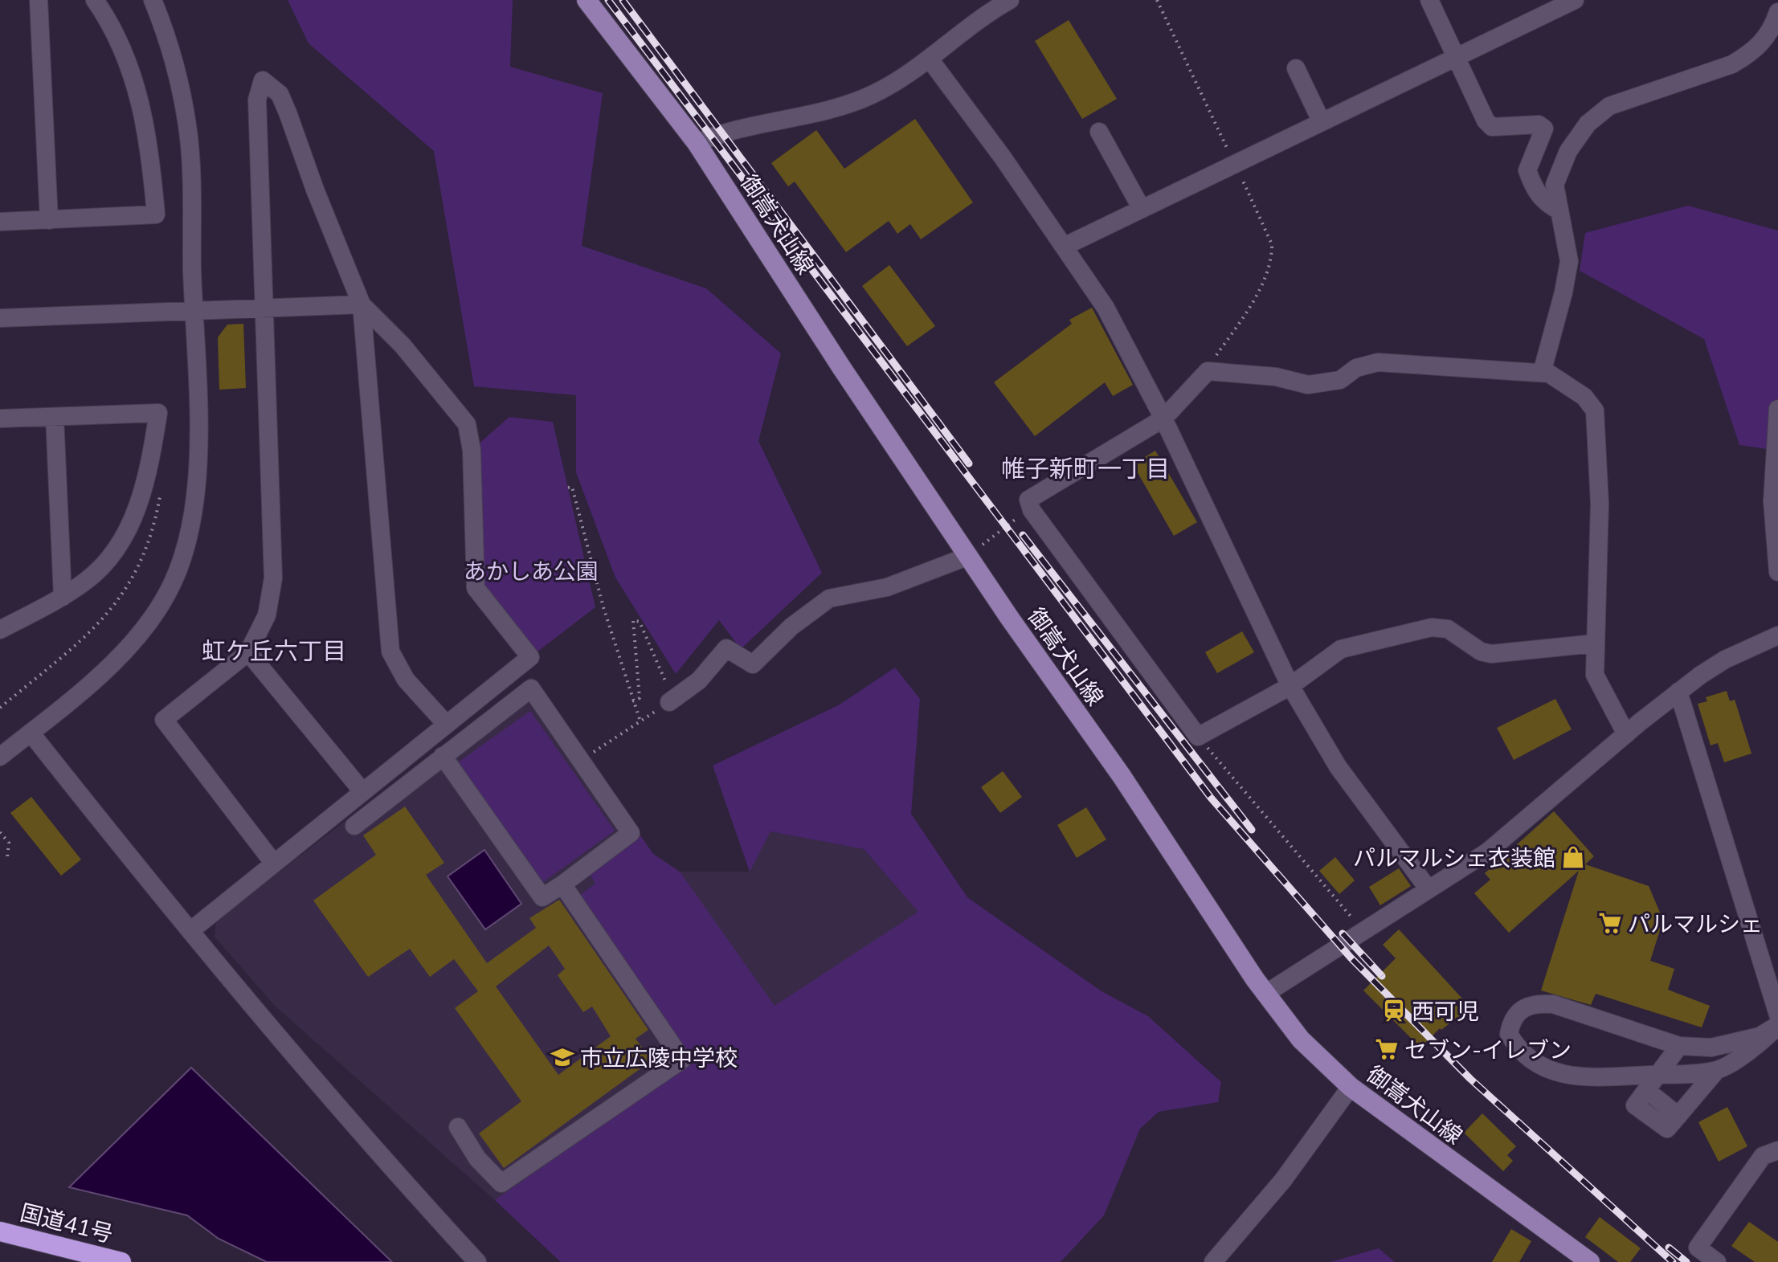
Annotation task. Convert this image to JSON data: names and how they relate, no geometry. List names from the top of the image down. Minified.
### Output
{"streets":{"highway":["国道41号"],"main road":["御嵩犬山線"]},"districts":["帷子新町一丁目","虹ケ丘六丁目"],"parks":["あかしあ公園"],"places":{"shop":["パルマルシェ衣装館"],"supermarket":["パルマルシェ","セブン-イレブン"],"station":["西可児"],"school or university":["市立広陵中学校"]}}
